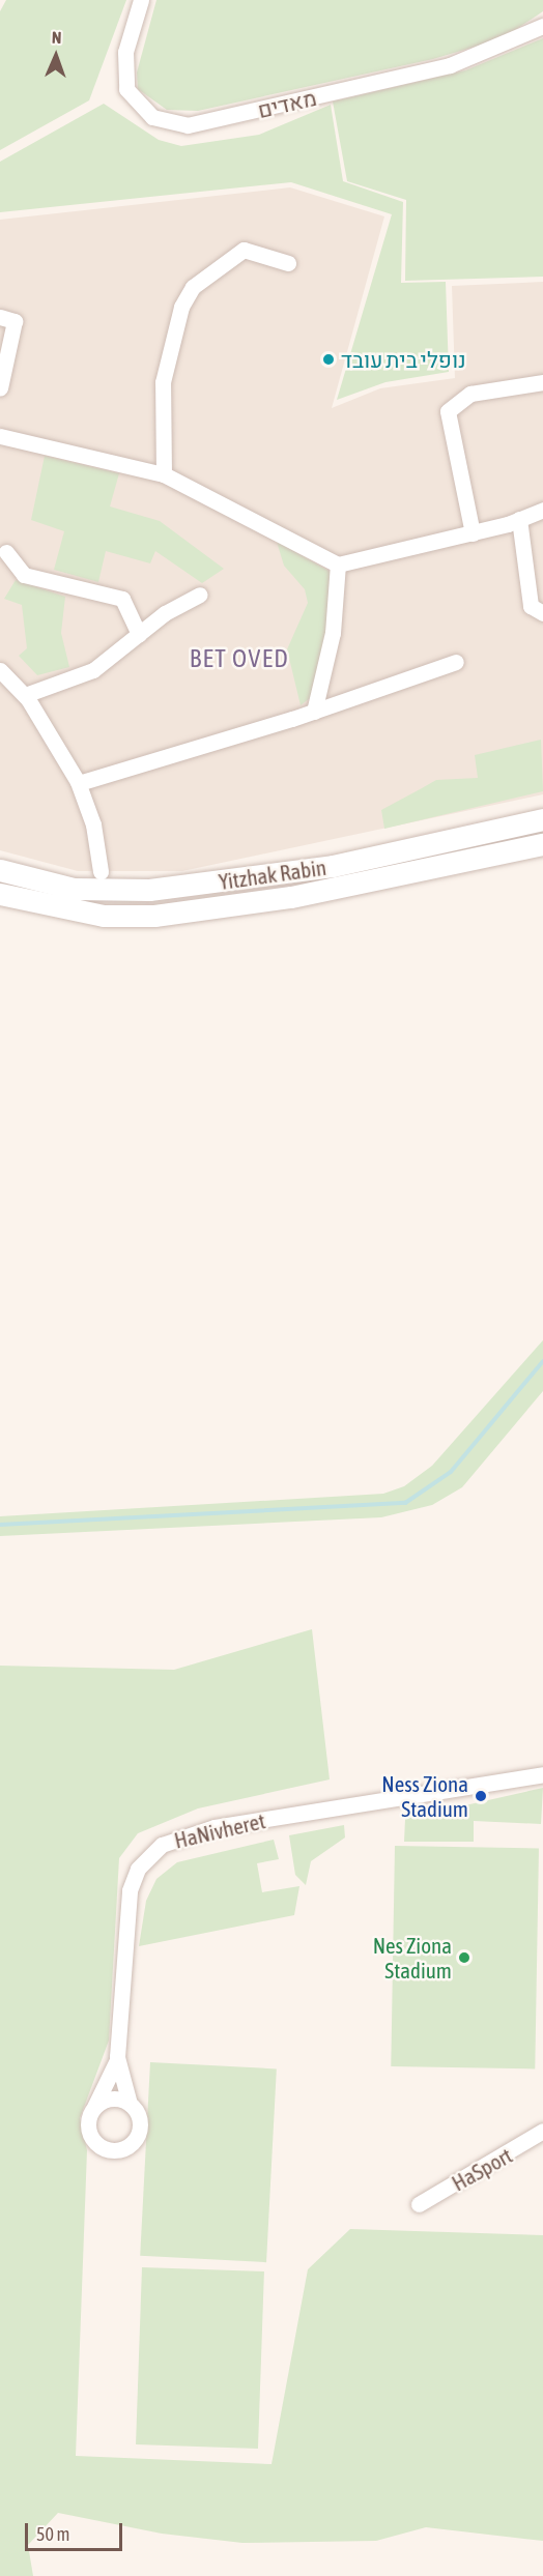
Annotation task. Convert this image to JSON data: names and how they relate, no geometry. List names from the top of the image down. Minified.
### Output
{"streets":{"main road":["Yitzhak Rabin"],"street":["מאדים","HaNivheret","HaSport"]},"districts":["BET OVED"],"places":["נופלי בית עובד","Ness Ziona Stadium","Nes Ziona Stadium"],"scale_bar":"50 m","north":"top"}
